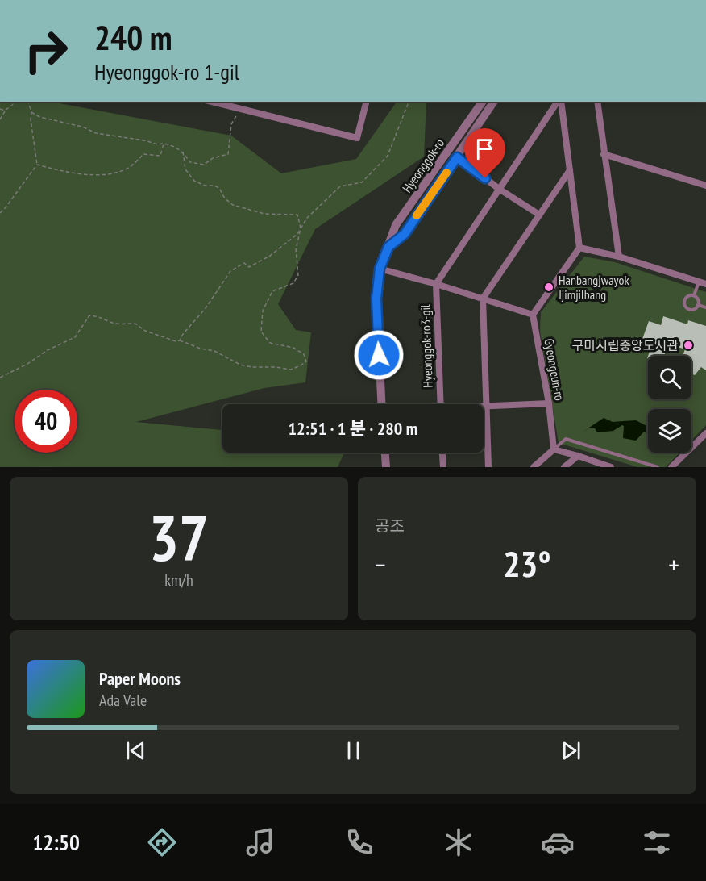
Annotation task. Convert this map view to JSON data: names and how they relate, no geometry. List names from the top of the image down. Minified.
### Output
{"streets":{"street":["Hyeonggok-ro","Hyeonggok-ro3-gil","Gyeongeun-ro"]},"places":["Hanbangjwayok Jjimjilbang","구미시립중앙도서관"],"page":{"turn":["240 m","Hyeonggok-ro 1-gil"],"limit":"40","trip":"12:51 · 1 분 · 280 m","tile":[["37","km/h"],"공조"],"heat":["−","23°","+"],"song":["Paper Moons","Ada Vale"],"tabs":"12:50"}}
